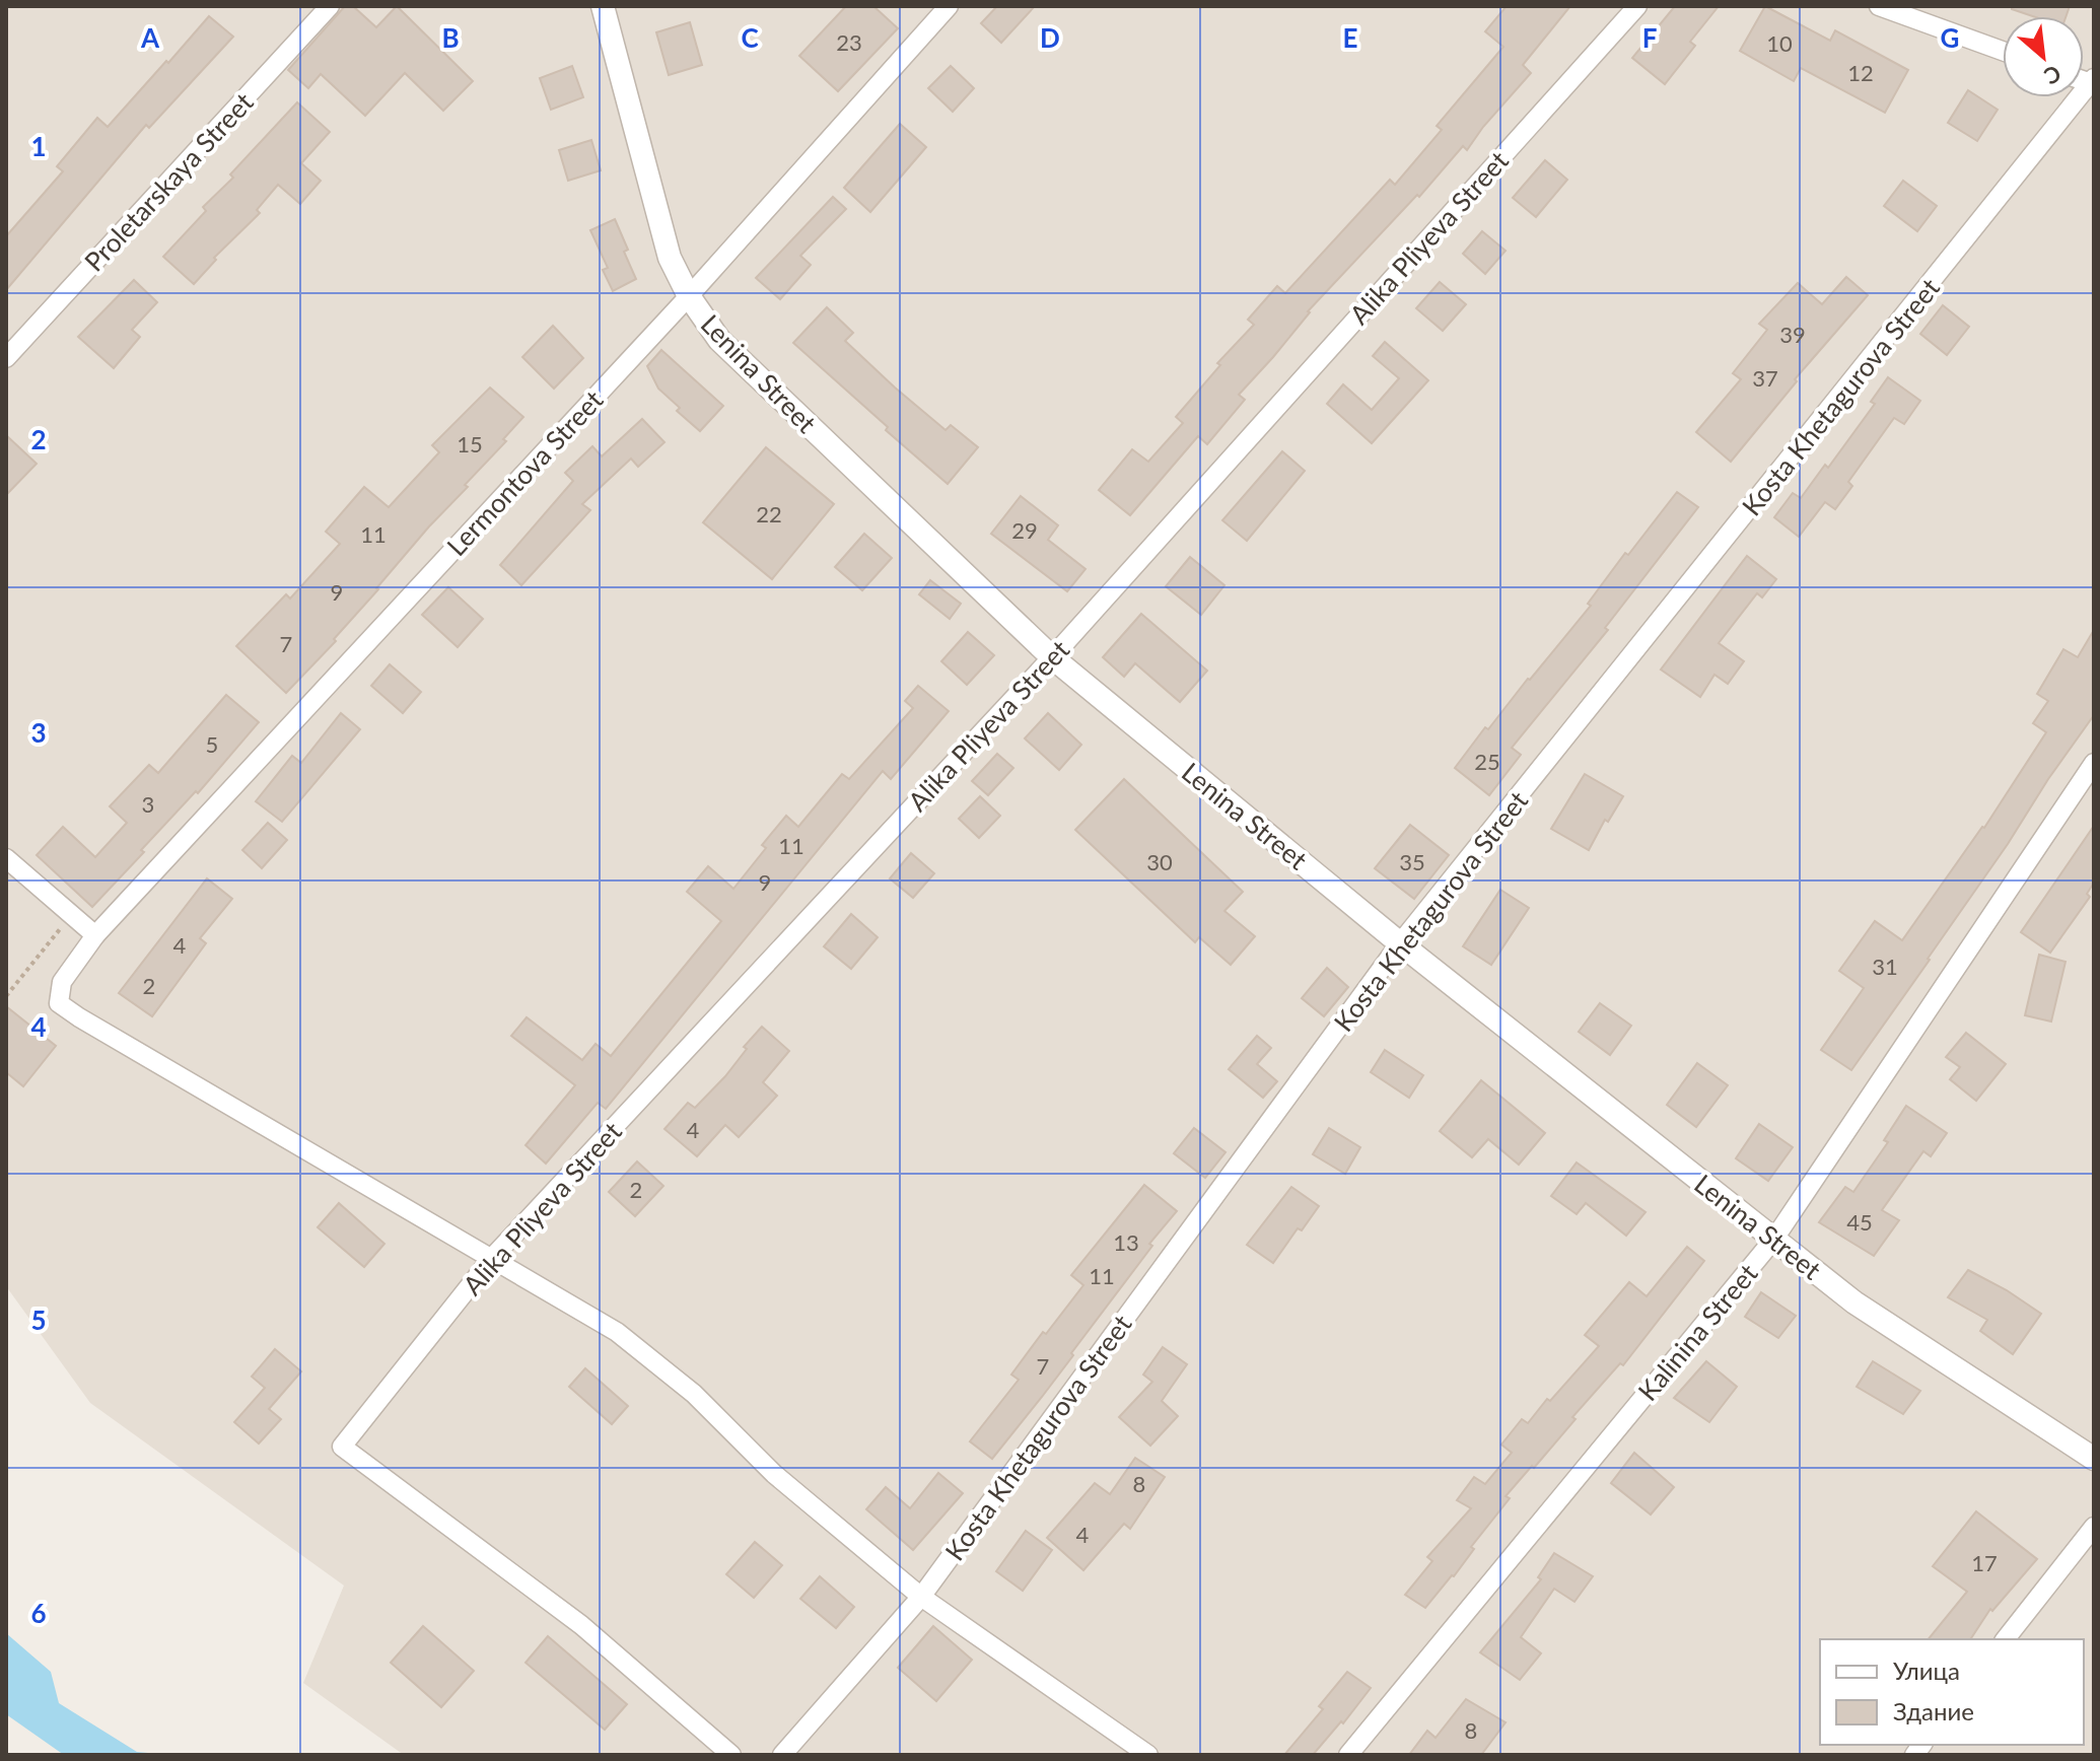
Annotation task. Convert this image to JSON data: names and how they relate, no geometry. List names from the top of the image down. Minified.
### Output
{"streets":{"street":["Proletarskaya Street","Alika Pliyeva Street","Lenina Street","Kosta Khetagurova Street","Lermontova Street","Kalinina Street"]},"crossings":[["Alika Pliyeva Street","Lenina Street"],["Alika Pliyeva Street","Lermontova Street"],["Lenina Street","Kosta Khetagurova Street"],["Lenina Street","Lermontova Street"],["Lenina Street","Kalinina Street"]],"house_numbers":["23","10","12","39","37","15","22","29","11","9","7","5","25","3","11","30","35","9","4","31","2","4","2","45","13","11","7","8","4","17","8"],"legend":["Улица","Здание"],"north":"bottom right","grid":{"columns":["A","B","C","D","E","F","G"],"rows":["1","2","3","4","5","6"]}}
